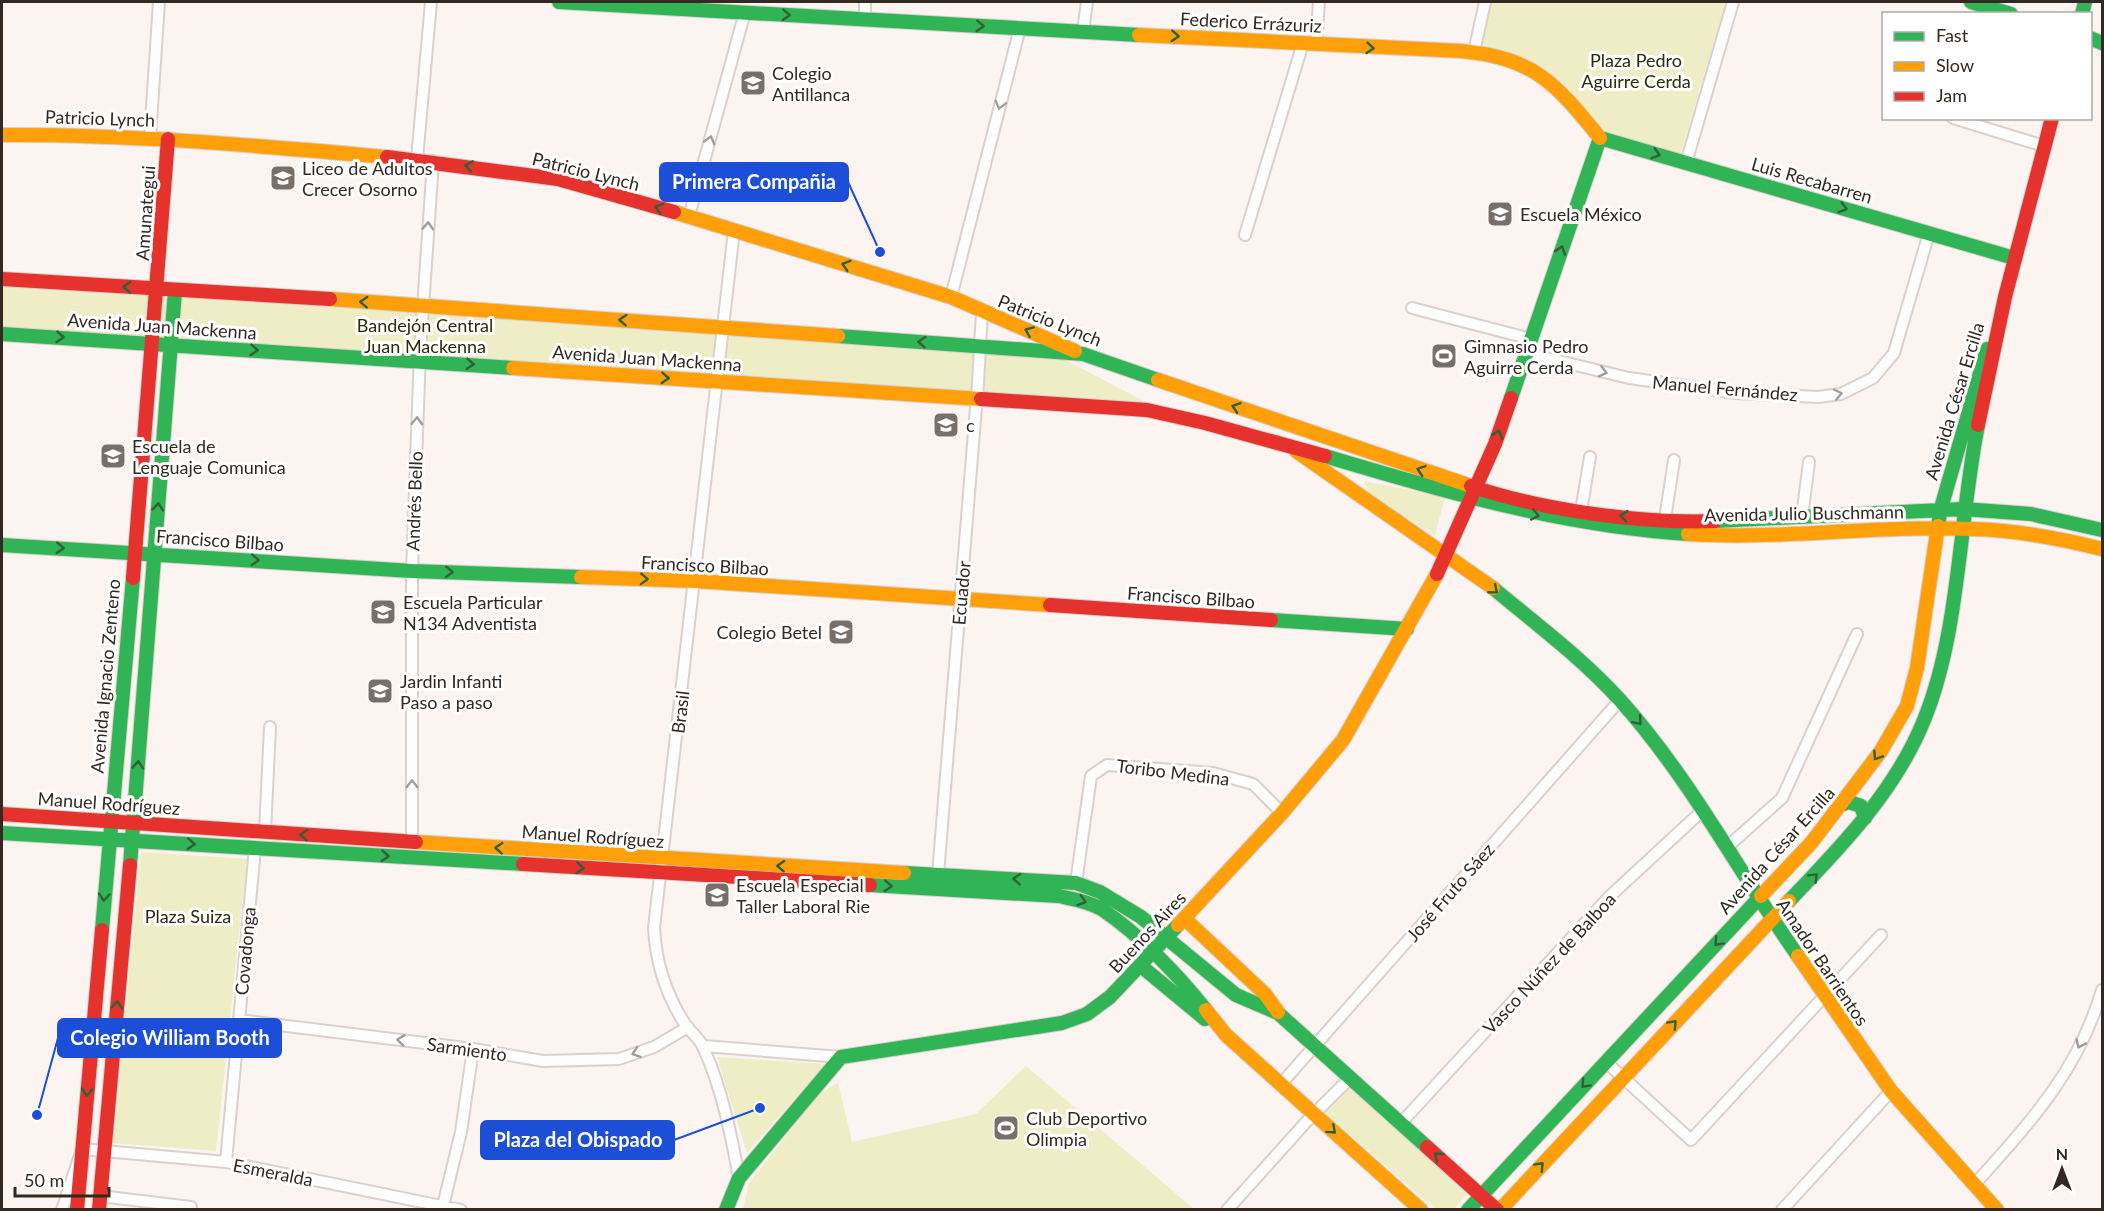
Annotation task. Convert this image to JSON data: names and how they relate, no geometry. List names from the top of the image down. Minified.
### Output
{"streets":{"main road":["Federico Errázuriz","Patricio Lynch","Luis Recabarren","Amunategui","Avenida Juan Mackenna","Avenida César Ercilla","Avenida Julio Buschmann","Francisco Bilbao","Avenida Ignacio Zenteno","Manuel Rodríguez","Buenos Aires","Amador Barrientos"],"street":["Manuel Fernández","Andrés Bello","Ecuador","Brasil","Toribo Medina","José Fruto Sáez","Covadonga","Vasco Núñez de Balboa","Sarmiento","Esmeralda"]},"crossings":[["Federico Errázuriz","Luis Recabarren"],["Federico Errázuriz","Buenos Aires"],["Patricio Lynch","Amunategui"],["Patricio Lynch","Avenida Juan Mackenna"],["Patricio Lynch","Andrés Bello"],["Patricio Lynch","Avenida Julio Buschmann"],["Patricio Lynch","Ecuador"],["Patricio Lynch","Brasil"],["Patricio Lynch","Buenos Aires"],["Luis Recabarren","Manuel Fernández"],["Luis Recabarren","Avenida César Ercilla"],["Luis Recabarren","Buenos Aires"],["Amunategui","Avenida Juan Mackenna"],["Amunategui","Avenida Ignacio Zenteno"],["Avenida Juan Mackenna","Andrés Bello"],["Avenida Juan Mackenna","Avenida Julio Buschmann"],["Avenida Juan Mackenna","Ecuador"],["Avenida Juan Mackenna","Avenida Ignacio Zenteno"],["Avenida Juan Mackenna","Brasil"],["Avenida Juan Mackenna","Buenos Aires"],["Avenida Juan Mackenna","Amador Barrientos"],["Manuel Fernández","Buenos Aires"],["Avenida César Ercilla","Avenida Julio Buschmann"],["Avenida César Ercilla","Amador Barrientos"],["Andrés Bello","Francisco Bilbao"],["Andrés Bello","Manuel Rodríguez"],["Avenida Julio Buschmann","Buenos Aires"],["Francisco Bilbao","Ecuador"],["Francisco Bilbao","Avenida Ignacio Zenteno"],["Francisco Bilbao","Brasil"],["Francisco Bilbao","Buenos Aires"],["Ecuador","Manuel Rodríguez"],["Avenida Ignacio Zenteno","Manuel Rodríguez"],["Avenida Ignacio Zenteno","Esmeralda"],["Brasil","Manuel Rodríguez"],["Brasil","Buenos Aires"],["Brasil","Sarmiento"],["Toribo Medina","Manuel Rodríguez"],["Toribo Medina","Buenos Aires"],["Manuel Rodríguez","Buenos Aires"],["Manuel Rodríguez","Covadonga"],["José Fruto Sáez","Amador Barrientos"],["Buenos Aires","Amador Barrientos"],["Covadonga","Sarmiento"],["Covadonga","Esmeralda"],["Amador Barrientos","Vasco Núñez de Balboa"]],"one_way":["Federico Errázuriz","Patricio Lynch","Luis Recabarren","Manuel Fernández","Andrés Bello","Francisco Bilbao","Amador Barrientos","Sarmiento"],"parks":["Plaza Pedro Aguirre Cerda","Bandejón Central Juan Mackenna","Plaza Suiza"],"places":{"school or university":["Colegio Antillanca","Liceo de Adultos Crecer Osorno","Escuela México","c","Escuela de Lenguaje Comunica","Escuela Particular N134 Adventista","Colegio Betel","Jardin Infanti Paso a paso","Escuela Especial Taller Laboral Rie"],"other":["Primera Compañia","Plaza del Obispado","Colegio William Booth"],"sports":["Gimnasio Pedro Aguirre Cerda","Club Deportivo Olimpia"]},"legend":["Fast","Slow","Jam"],"scale_bar":"50 m","north":"top"}
